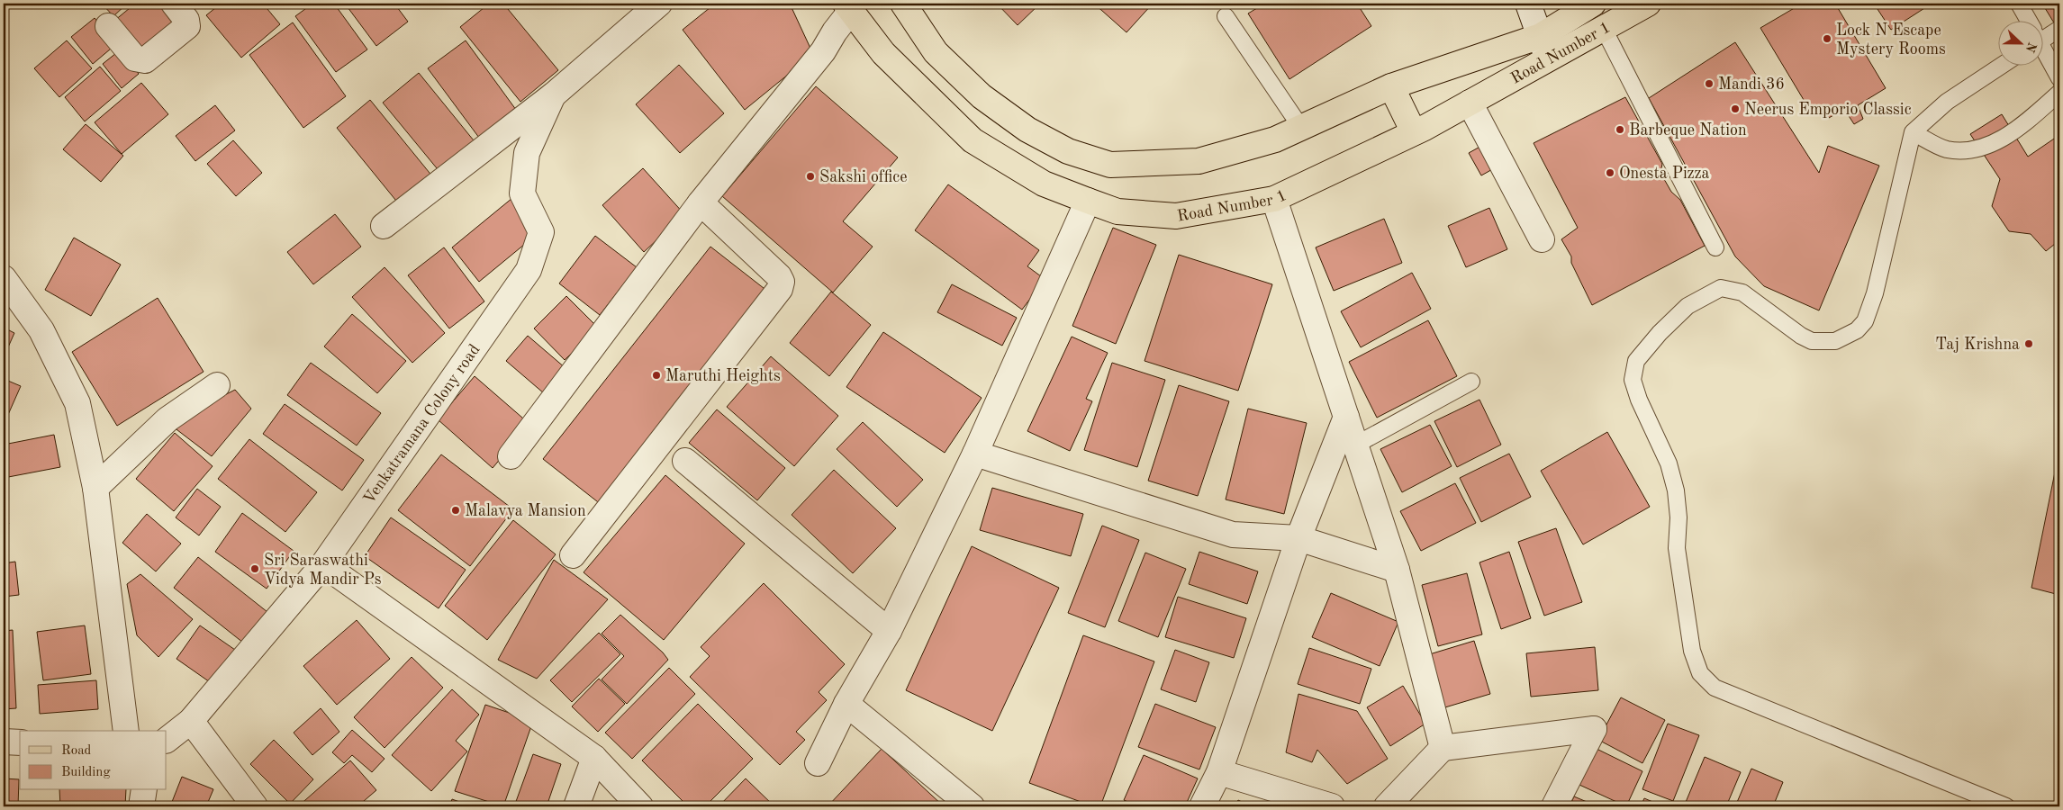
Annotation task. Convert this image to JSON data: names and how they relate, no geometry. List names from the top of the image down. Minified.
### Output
{"streets":{"main road":["Road Number 1"],"street":["Venkatramana Colony road"]},"places":["Lock N Escape Mystery Rooms","Mandi 36","Neerus Emporio Classic","Barbeque Nation","Onesta Pizza","Sakshi office","Taj Krishna","Maruthi Heights","Malavya Mansion","Sri Saraswathi Vidya Mandir Ps"],"legend":["Road","Building"],"north":"right"}
